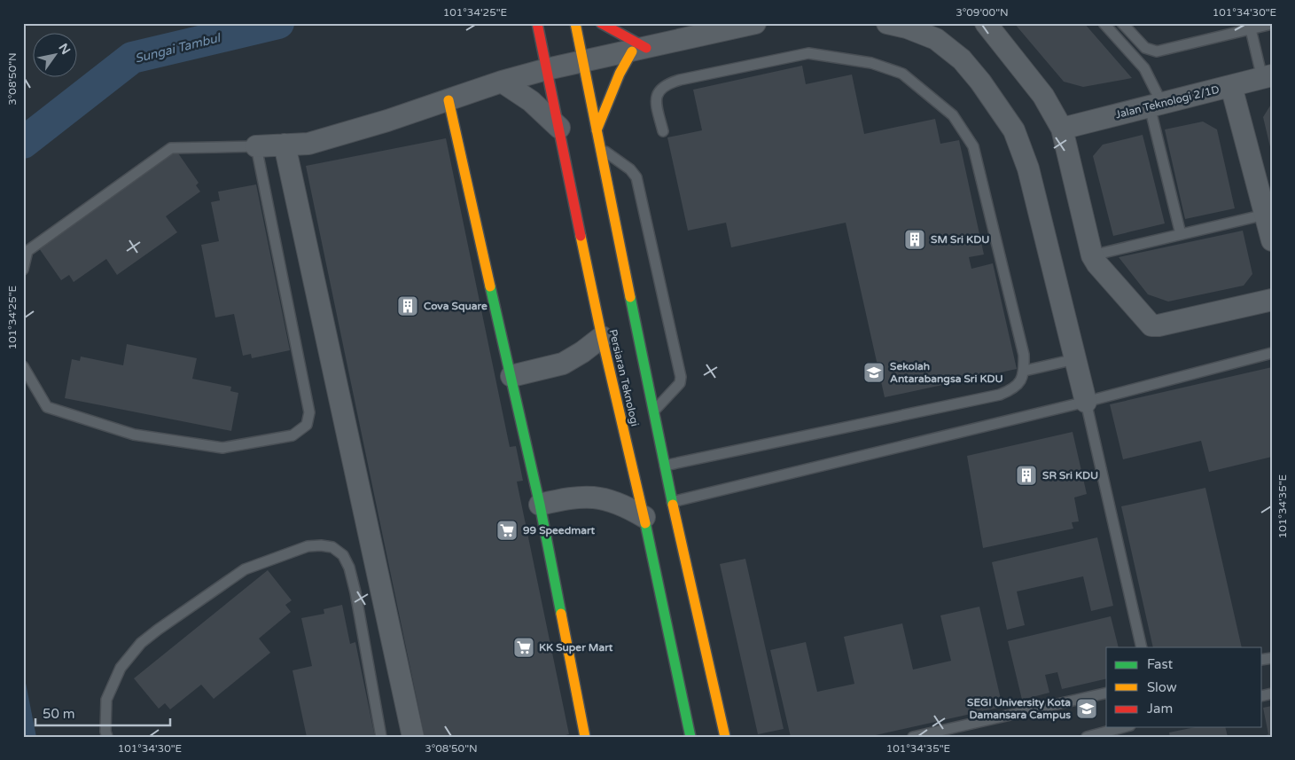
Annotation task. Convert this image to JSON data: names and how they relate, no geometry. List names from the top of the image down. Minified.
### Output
{"streets":{"street":["Jalan Teknologi 2/1D","Persiaran Teknologi"]},"water":["Sungai Tambul"],"places":{"building":["SM Sri KDU","Cova Square","SR Sri KDU"],"school or university":["Sekolah Antarabangsa Sri KDU","SEGI University Kota Damansara Campus"],"supermarket":["99 Speedmart","KK Super Mart"]},"legend":["Fast","Slow","Jam"],"scale_bar":"50 m","north":"top right","coordinates":["101°34'25\"E","3°09'00\"N","101°34'30\"E","3°08'50\"N","101°34'35\"E"]}
